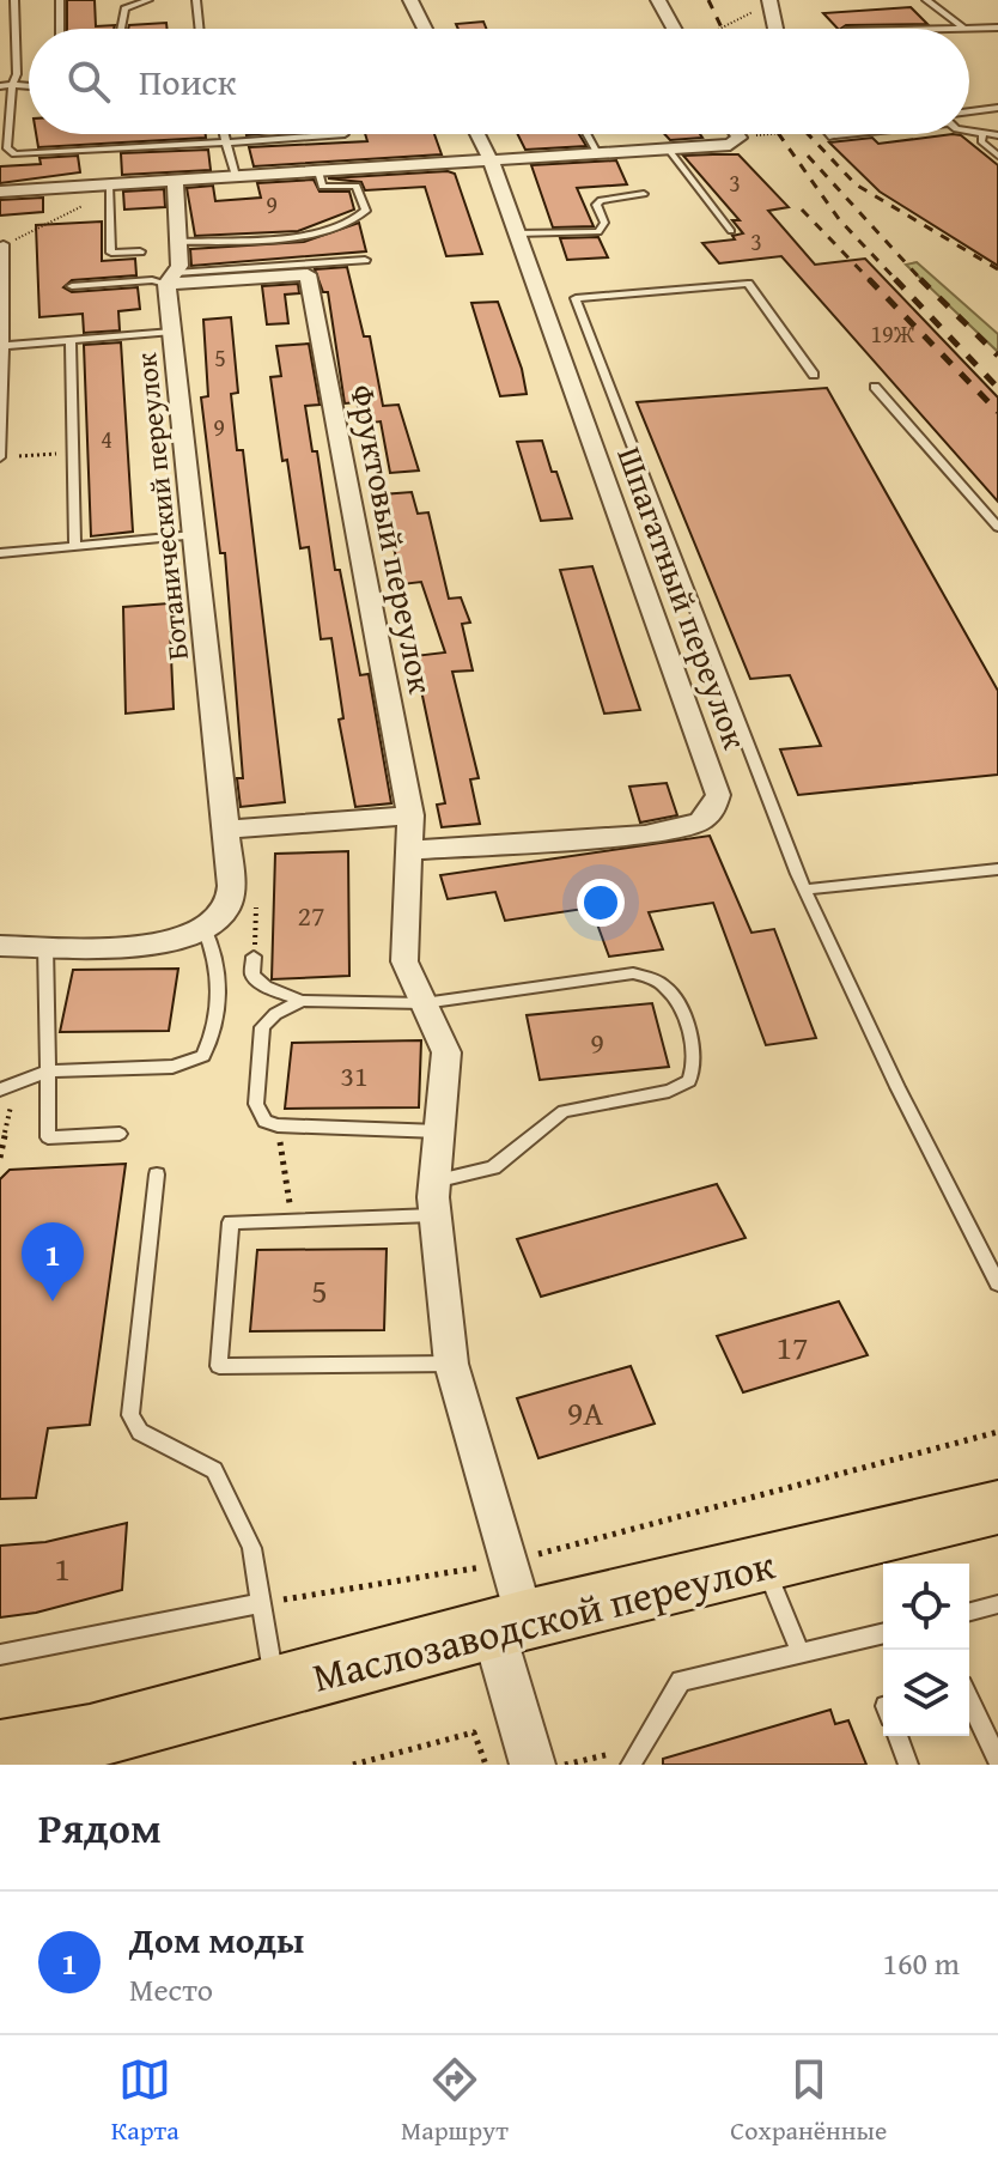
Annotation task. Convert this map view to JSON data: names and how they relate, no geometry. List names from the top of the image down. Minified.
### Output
{"streets":{"highway":["Маслозаводской переулок"],"street":["Ботанический переулок","Фруктовый переулок","Шпагатный переулок"]},"crossings":[["Ботанический переулок","Фруктовый переулок"],["Фруктовый переулок","Шпагатный переулок"],["Фруктовый переулок","Маслозаводской переулок"]],"house_numbers":["3","9","3","19Ж","5","9","4","27","9","31","5","17","9А","1"],"page":{"search":"Поиск","pins":"1","heading":"Рядом","list":[{"mark":"1","name":"Дом моды","note":"Место","value":"160 m"}],"nav":["Карта","Маршрут","Сохранённые"]}}
